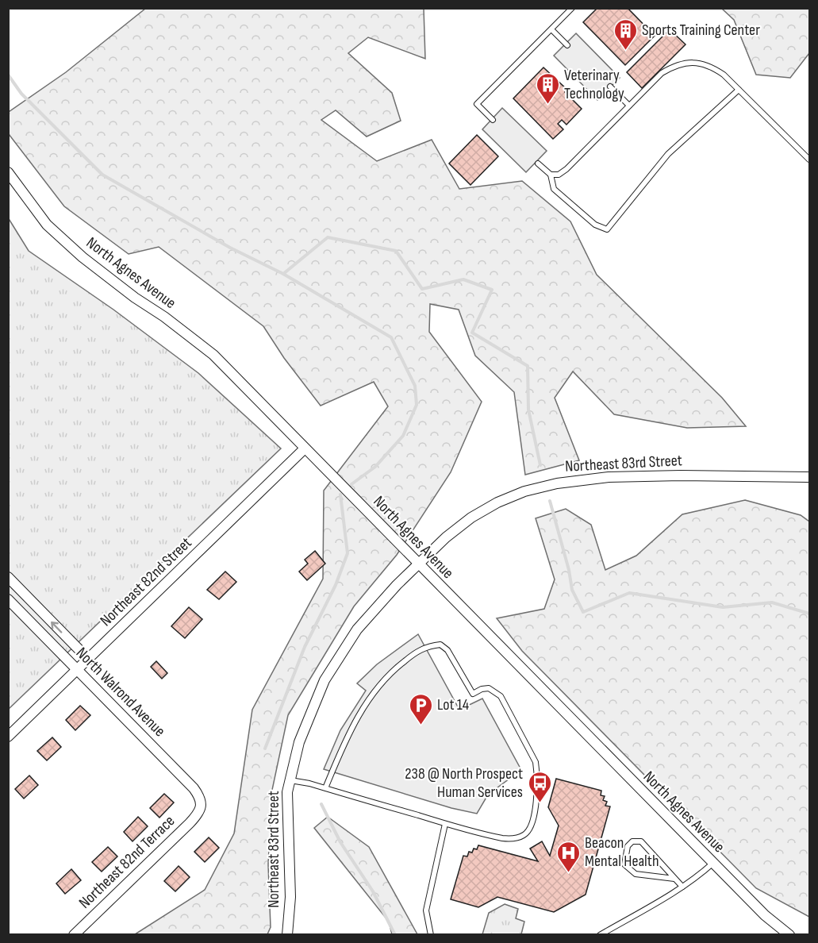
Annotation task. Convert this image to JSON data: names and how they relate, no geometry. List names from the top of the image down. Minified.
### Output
{"streets":{"street":["North Agnes Avenue","Northeast 83rd Street","Northeast 82nd Street","North Walrond Avenue","Northeast 82nd Terrace"]},"crossings":[["North Agnes Avenue","Northeast 83rd Street"],["North Agnes Avenue","Northeast 82nd Street"],["Northeast 82nd Street","North Walrond Avenue"],["North Walrond Avenue","Northeast 82nd Terrace"]],"places":{"building":["Sports Training Center","Veterinary Technology"],"parking":["Lot 14"],"bus stop":["238 @ North Prospect Human Services"],"hospital":["Beacon Mental Health"]}}
